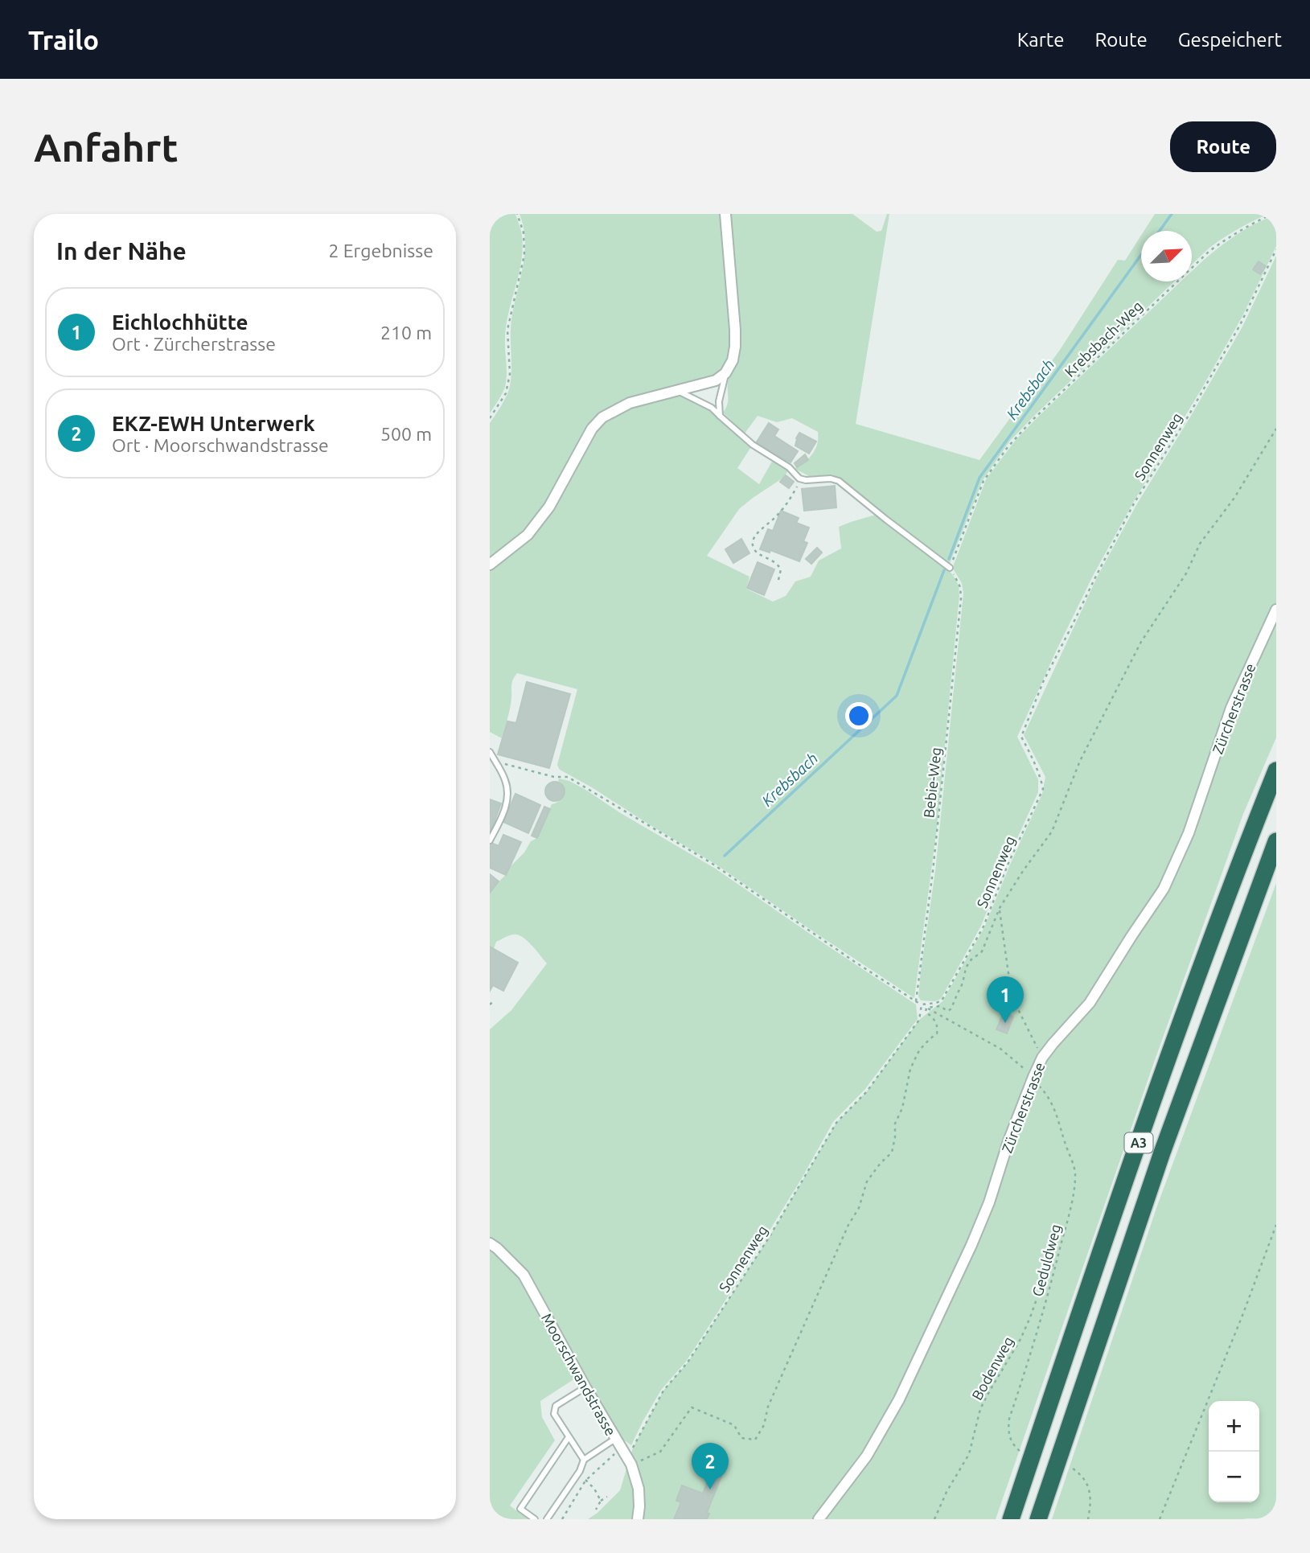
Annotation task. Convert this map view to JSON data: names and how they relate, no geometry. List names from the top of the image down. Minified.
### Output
{"streets":{"highway":["A3"],"street":["Zürcherstrasse","Moorschwandstrasse"],"path":["Krebsbach-Weg","Sonnenweg","Bebie-Weg","Geduldweg","Bodenweg"]},"crossings":[["Krebsbach-Weg","Bebie-Weg"],["Sonnenweg","Geduldweg"],["Sonnenweg","Moorschwandstrasse"],["Zürcherstrasse","Geduldweg"],["Bebie-Weg","Geduldweg"],["Geduldweg","Bodenweg"]],"water":["Krebsbach"],"north":"top right","page":{"header":"Trailo","nav":["Karte","Route","Gespeichert"],"buttons":"Route","title":"Anfahrt","heading":["In der Nähe","2 Ergebnisse"],"list":[{"mark":"1","name":"Eichlochhütte","note":"Ort · Zürcherstrasse","value":"210 m"},{"mark":"2","name":"EKZ-EWH Unterwerk","note":"Ort · Moorschwandstrasse","value":"500 m"}],"pins":["1","2"],"map_buttons":["+","−"]}}
